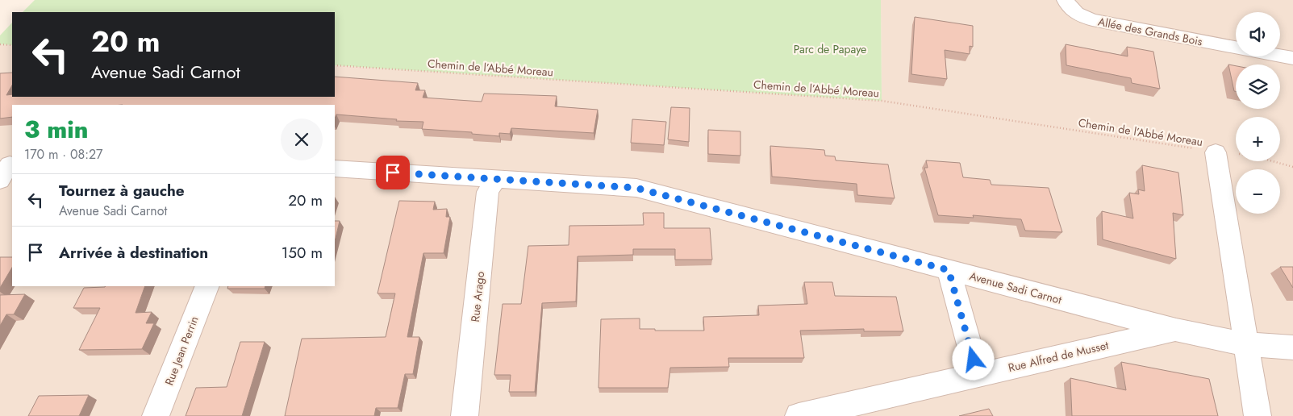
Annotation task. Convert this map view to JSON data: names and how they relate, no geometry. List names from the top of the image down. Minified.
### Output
{"streets":{"street":["Allée des Grands Bois","Avenue Sadi Carnot","Rue Arago","Rue Jean Perrin","Rue Alfred de Musset"],"path":["Chemin de l’Abbé Moreau"]},"crossings":[["Avenue Sadi Carnot","Rue Arago"],["Avenue Sadi Carnot","Rue Alfred de Musset"]],"parks":["Parc de Papaye"],"page":{"map_buttons":["+","−"],"turn":["20 m","Avenue Sadi Carnot"],"heading":["3 min","170 m · 08:27"],"list":[{"name":"Tournez à gauche","note":"Avenue Sadi Carnot","value":"20 m"},{"name":"Arrivée à destination","value":"150 m"}]}}
